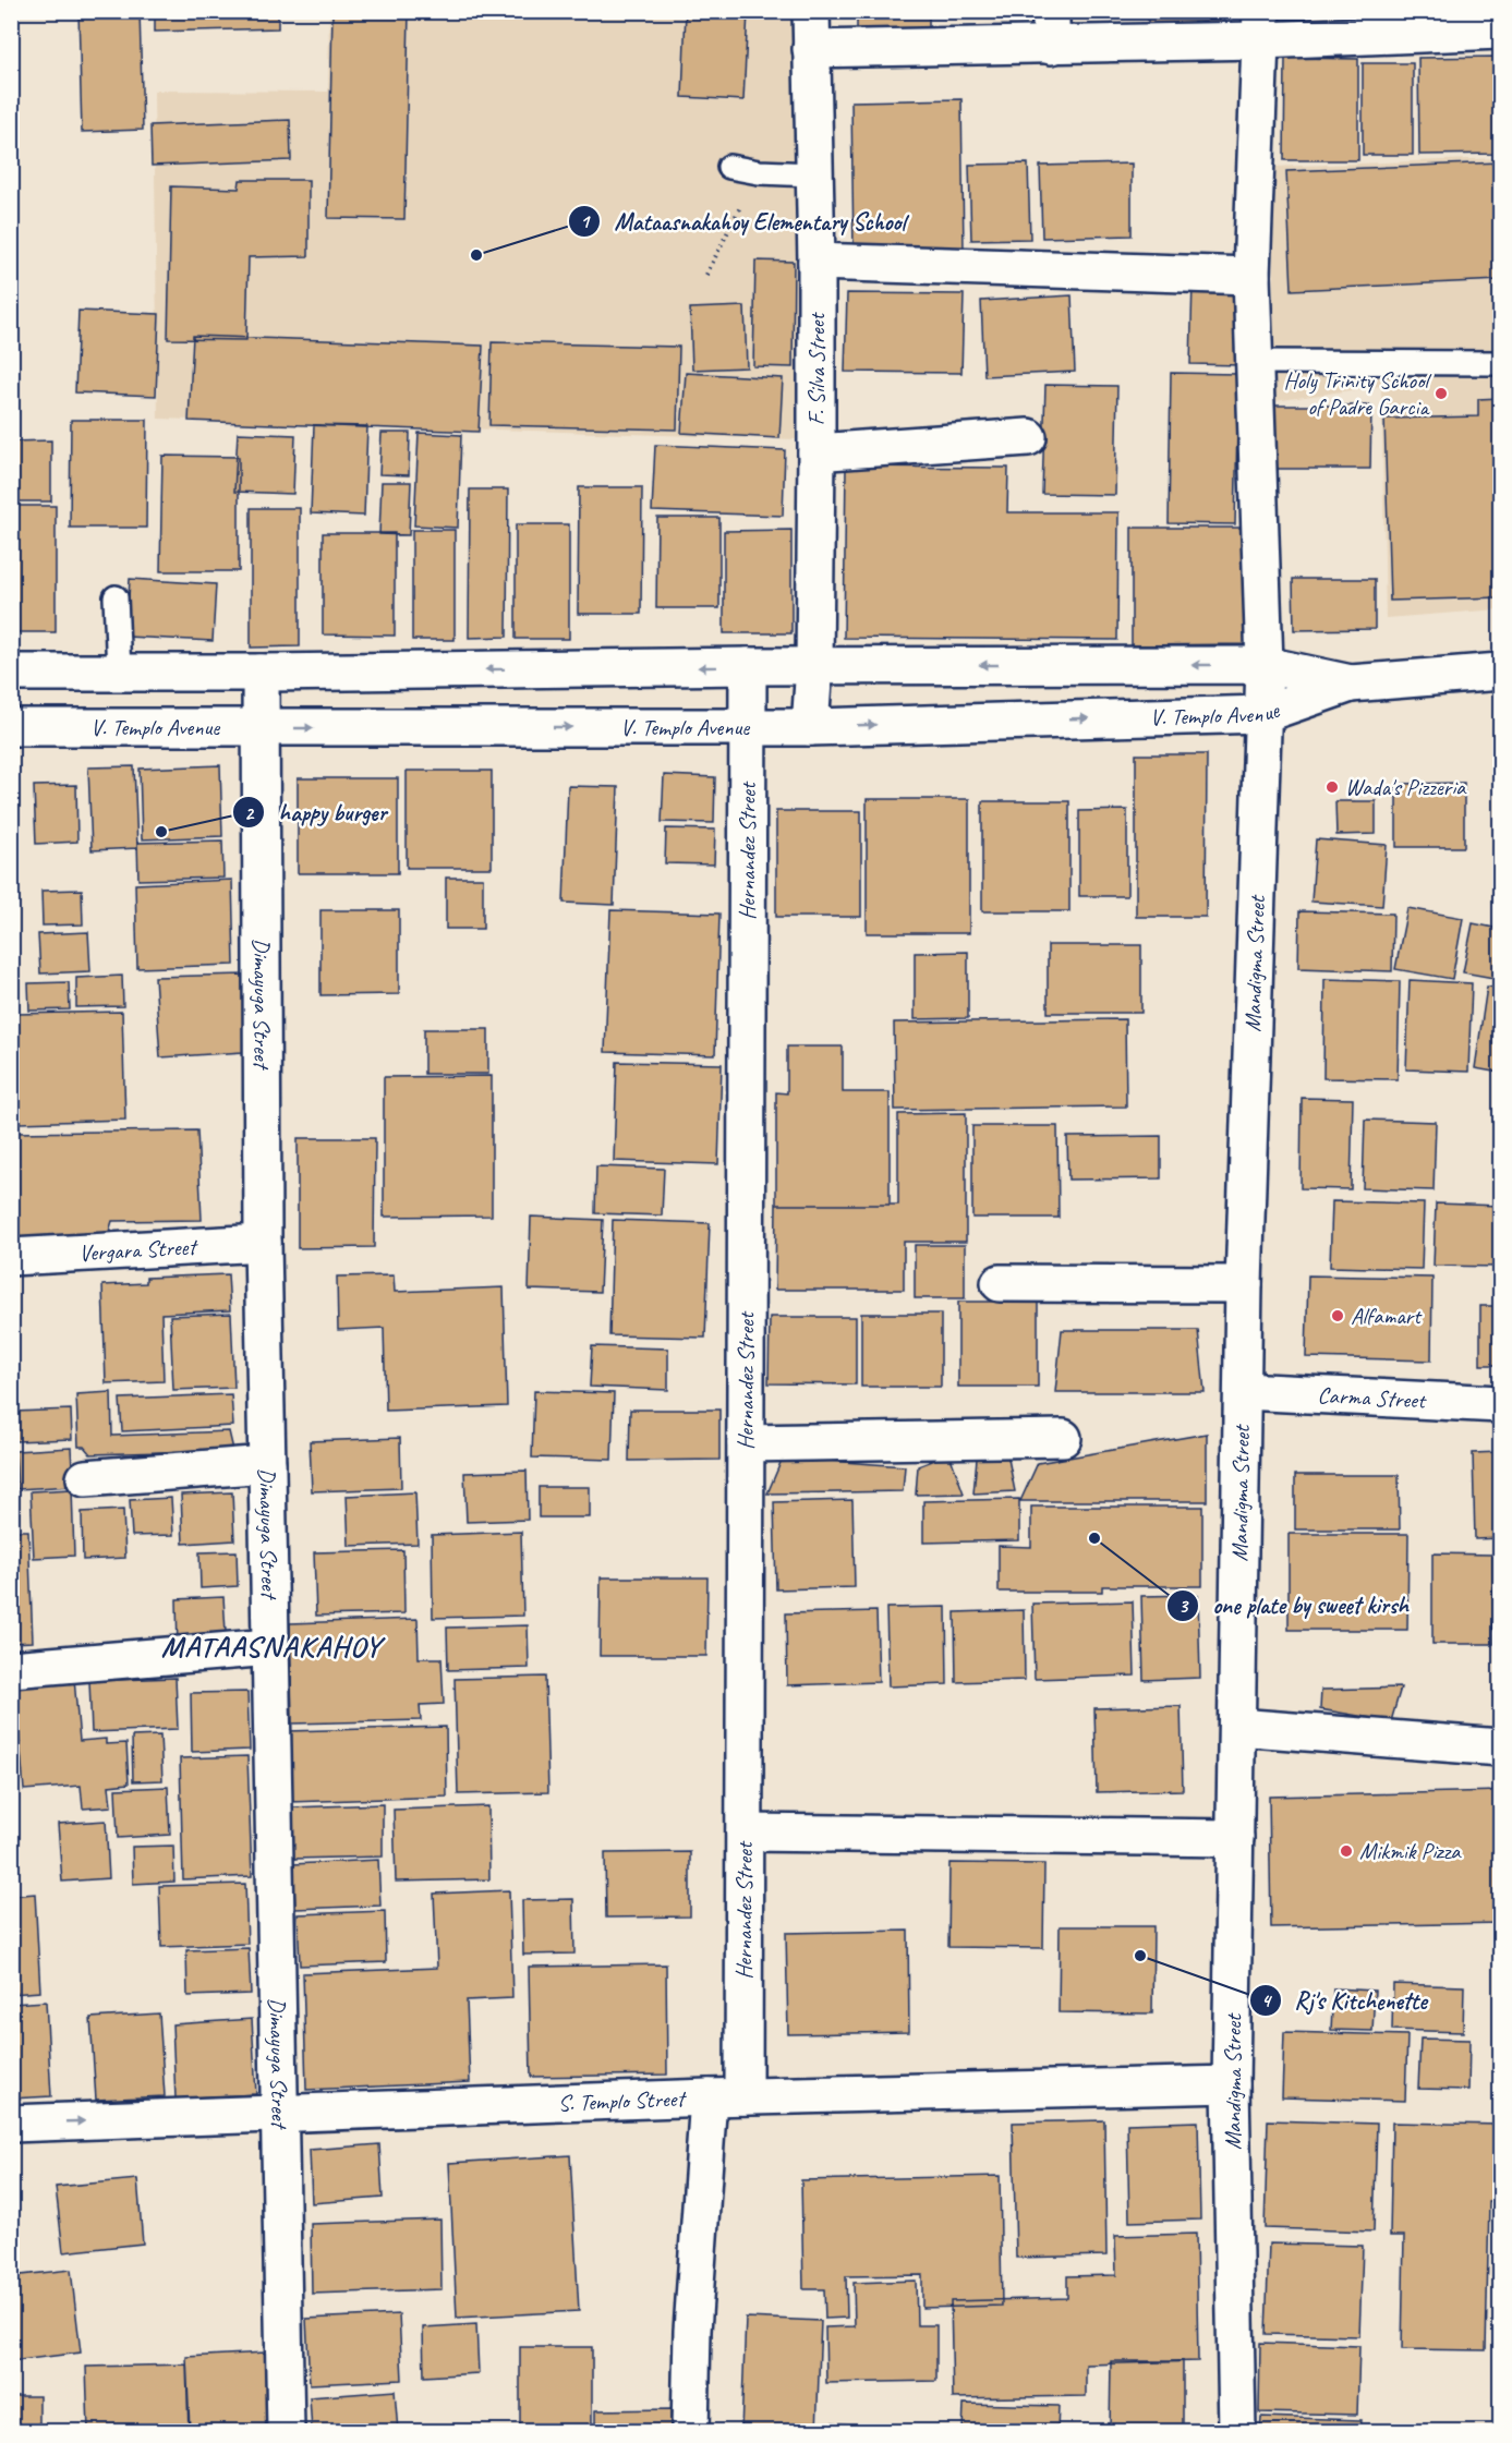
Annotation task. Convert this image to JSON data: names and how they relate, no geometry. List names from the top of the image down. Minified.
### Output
{"streets":{"street":["F. Silva Street","V. Templo Avenue","Hernandez Street","Mandigma Street","Dimayuga Street","Vergara Street","Carma Street","S. Templo Street"]},"crossings":[["F. Silva Street","V. Templo Avenue"],["V. Templo Avenue","Hernandez Street"],["V. Templo Avenue","Mandigma Street"],["V. Templo Avenue","Dimayuga Street"],["Hernandez Street","S. Templo Street"],["Mandigma Street","Carma Street"],["Mandigma Street","S. Templo Street"],["Dimayuga Street","Vergara Street"],["Dimayuga Street","S. Templo Street"]],"districts":["MATAASNAKAHOY"],"places":["Mataasnakahoy Elementary School","Holy Trinity School of Padre Garcia","Wada's Pizzeria","happy burger","Alfamart","one plate by sweet kirsh","Mikmik Pizza","Rj's Kitchenette"]}
